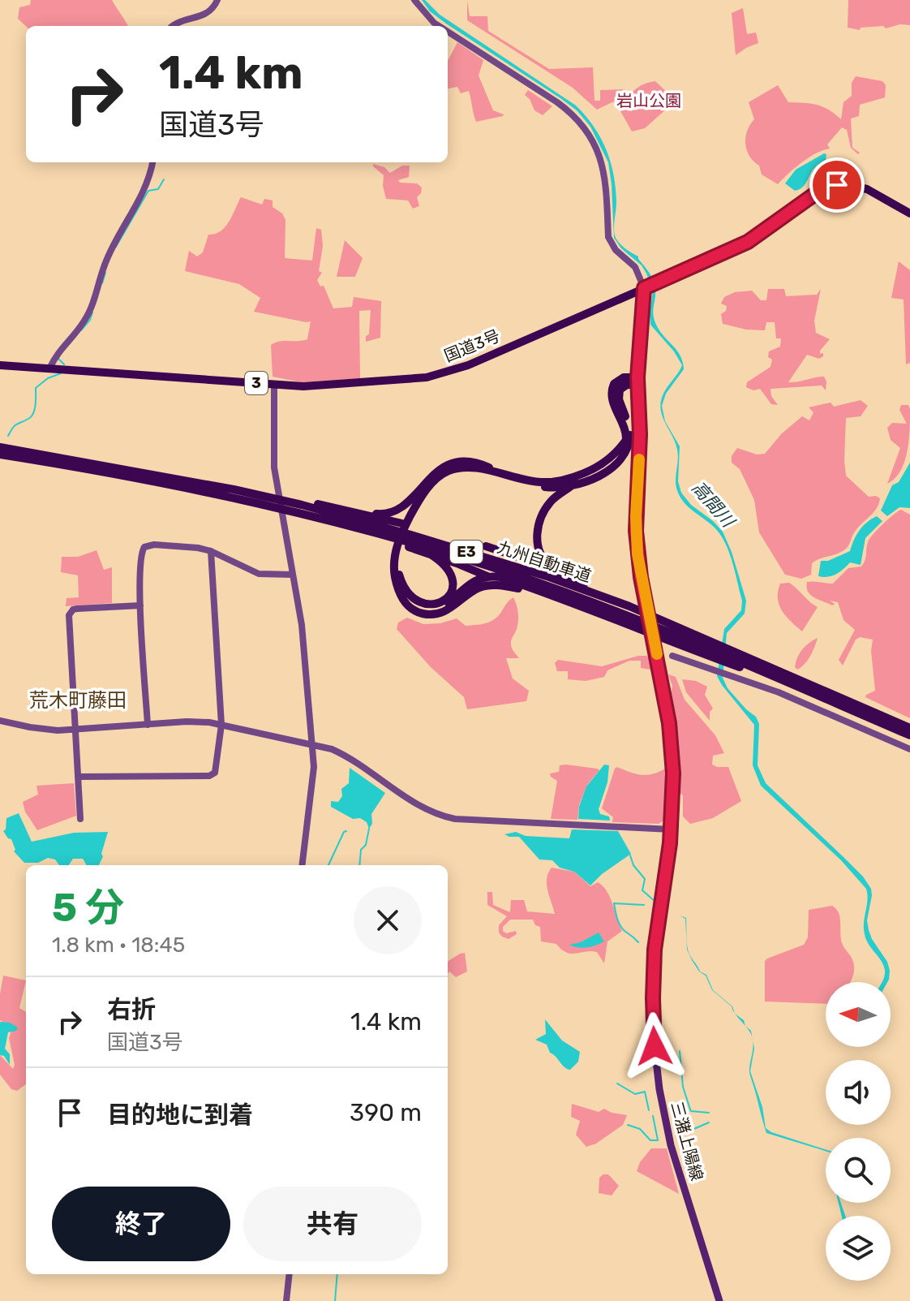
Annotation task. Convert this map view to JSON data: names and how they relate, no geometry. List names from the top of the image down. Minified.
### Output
{"streets":{"highway":["国道3号","3","E3","九州自動車道"],"main road":["三潴上陽線"]},"crossings":[["国道3号","三潴上陽線"]],"districts":["荒木町藤田"],"water":["高間川"],"parks":["岩山公園"],"north":"left","page":{"turn":["1.4 km","国道3号"],"heading":["5 分","1.8 km · 18:45"],"list":[{"name":"右折","note":"国道3号","value":"1.4 km"},{"name":"目的地に到着","value":"390 m"}],"buttons":["終了","共有"]}}
